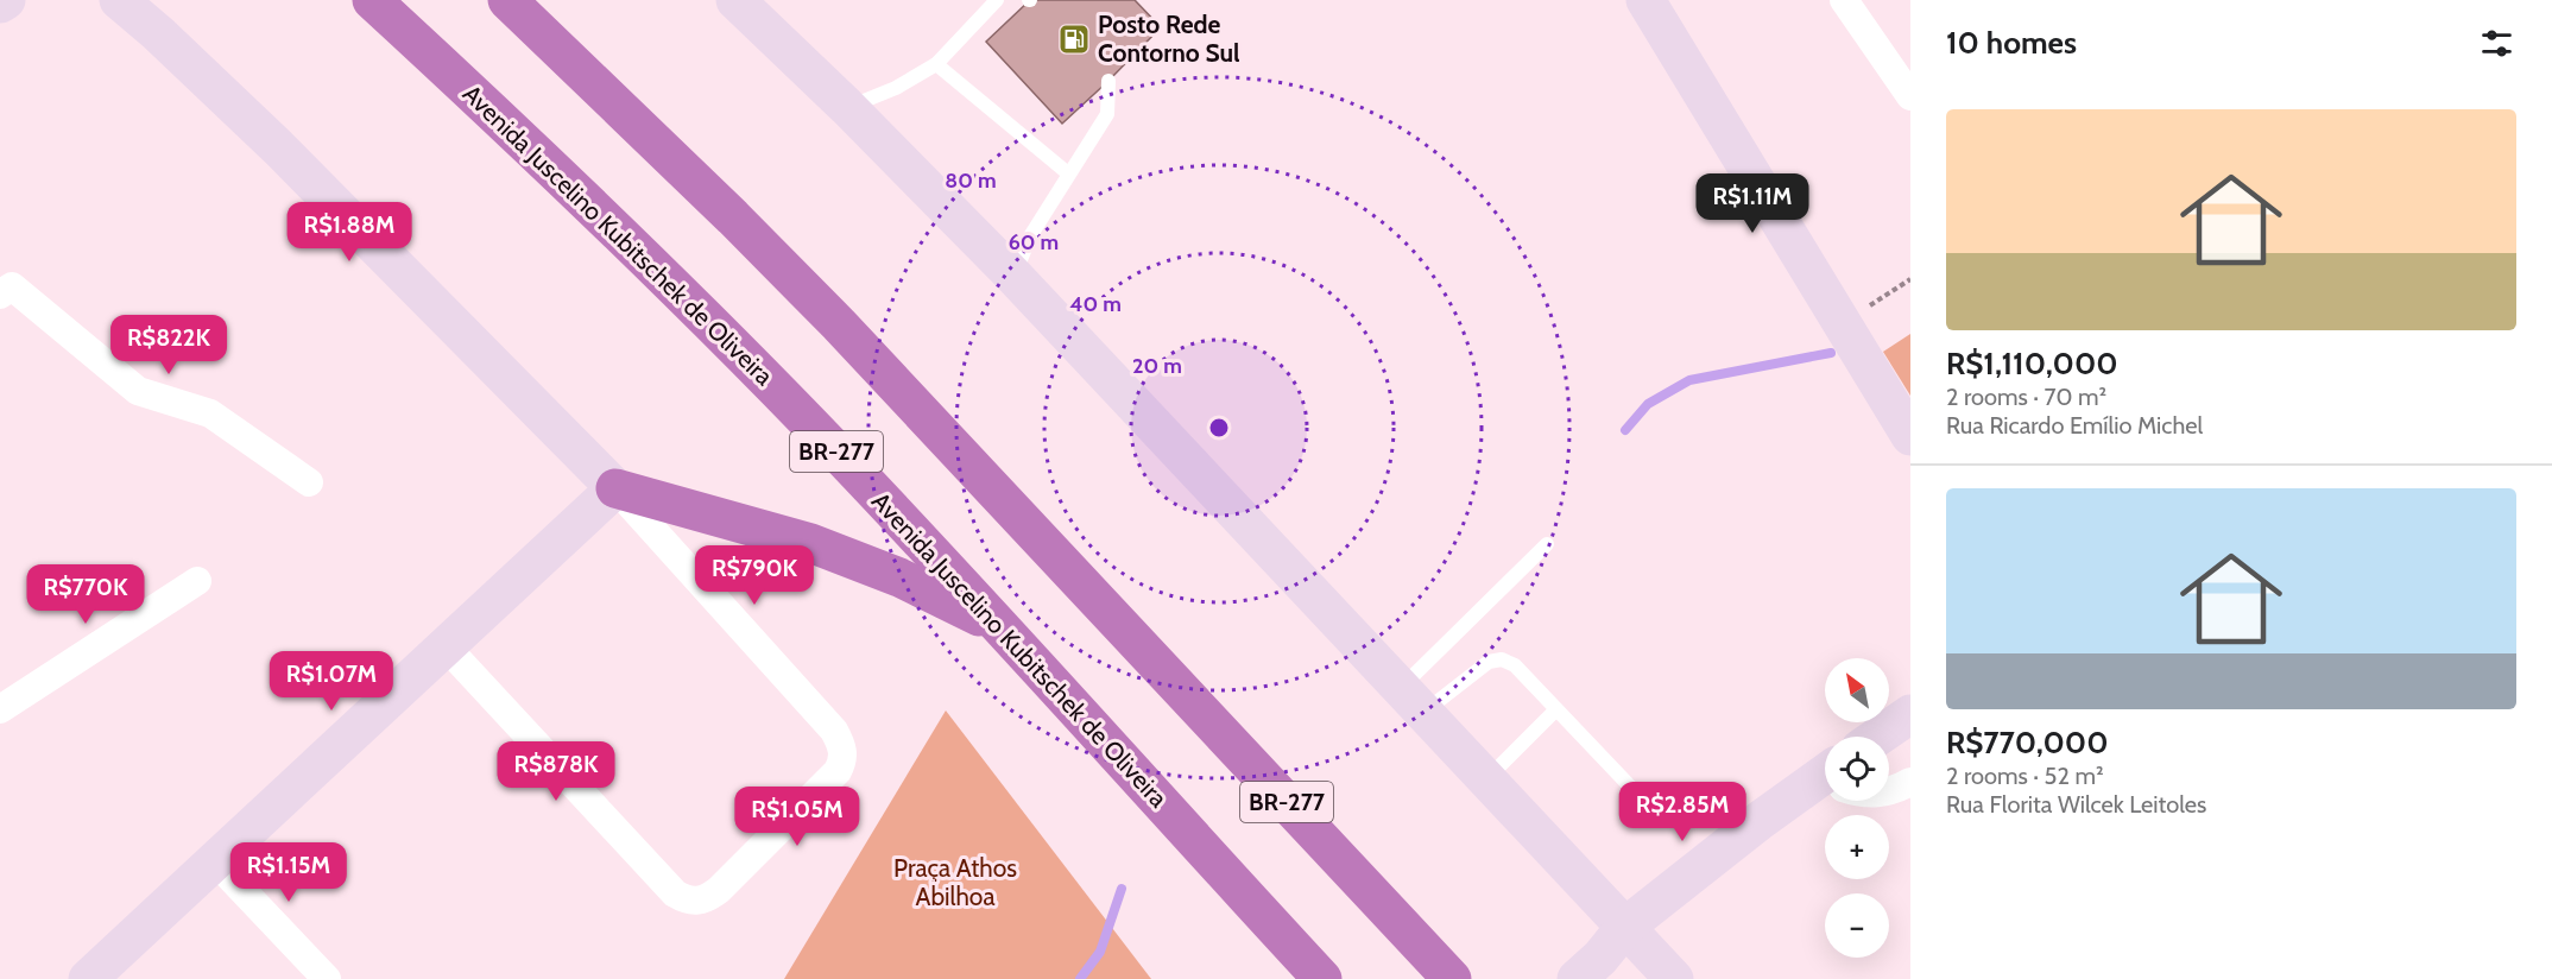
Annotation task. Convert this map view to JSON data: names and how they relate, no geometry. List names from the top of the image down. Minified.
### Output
{"streets":{"highway":["Avenida Juscelino Kubitschek de Oliveira","BR-277"]},"parks":["Praça Athos Abilhoa"],"places":{"fuel station":["Posto Rede Contorno Sul"]},"north":"top left","page":{"heading":"10 homes","list":[{"name":"R$1,110,000","note":"2 rooms · 70 m² · Rua Ricardo Emílio Michel"},{"name":"R$770,000","note":"2 rooms · 52 m² · Rua Florita Wilcek Leitoles"}],"price":["R$1.11M","R$1.88M","R$822K","R$790K","R$770K","R$1.07M","R$878K","R$2.85M","R$1.05M","R$1.15M"],"map_buttons":["+","−"]},"rings":["80 m","60 m","40 m","20 m"]}
